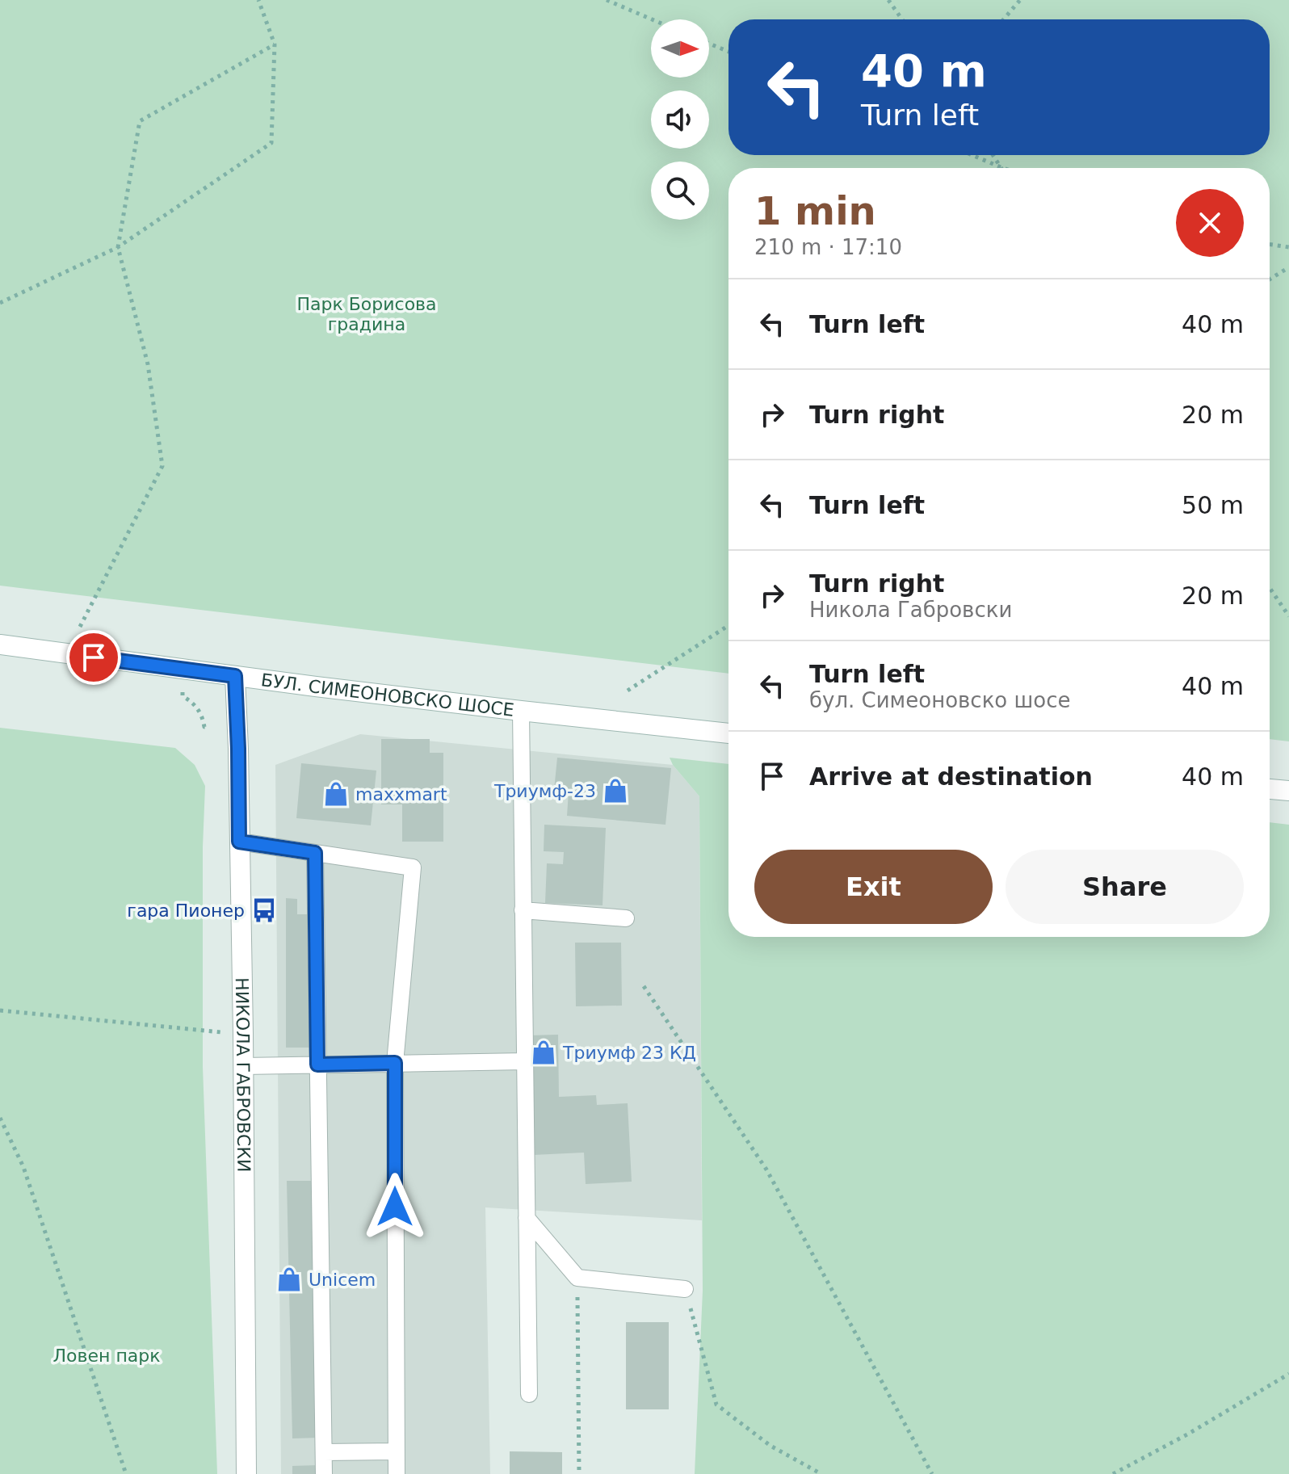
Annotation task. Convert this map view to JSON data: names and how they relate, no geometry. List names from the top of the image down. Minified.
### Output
{"streets":{"street":["БУЛ. СИМЕОНОВСКО ШОСЕ","НИКОЛА ГАБРОВСКИ"]},"crossings":[["БУЛ. СИМЕОНОВСКО ШОСЕ","НИКОЛА ГАБРОВСКИ"]],"parks":["Парк Борисова градина","Ловен парк"],"places":{"shop":["Триумф-23","maxxmart","Триумф 23 КД","Unicem"],"bus stop":["гара Пионер"]},"north":"right","page":{"turn":["40 m","Turn left"],"heading":["1 min","210 m · 17:10"],"list":[{"name":"Turn left","value":"40 m"},{"name":"Turn right","value":"20 m"},{"name":"Turn left","value":"50 m"},{"name":"Turn right","note":"Никола Габровски","value":"20 m"},{"name":"Turn left","note":"бул. Симеоновско шосе","value":"40 m"},{"name":"Arrive at destination","value":"40 m"}],"buttons":["Exit","Share"]}}
